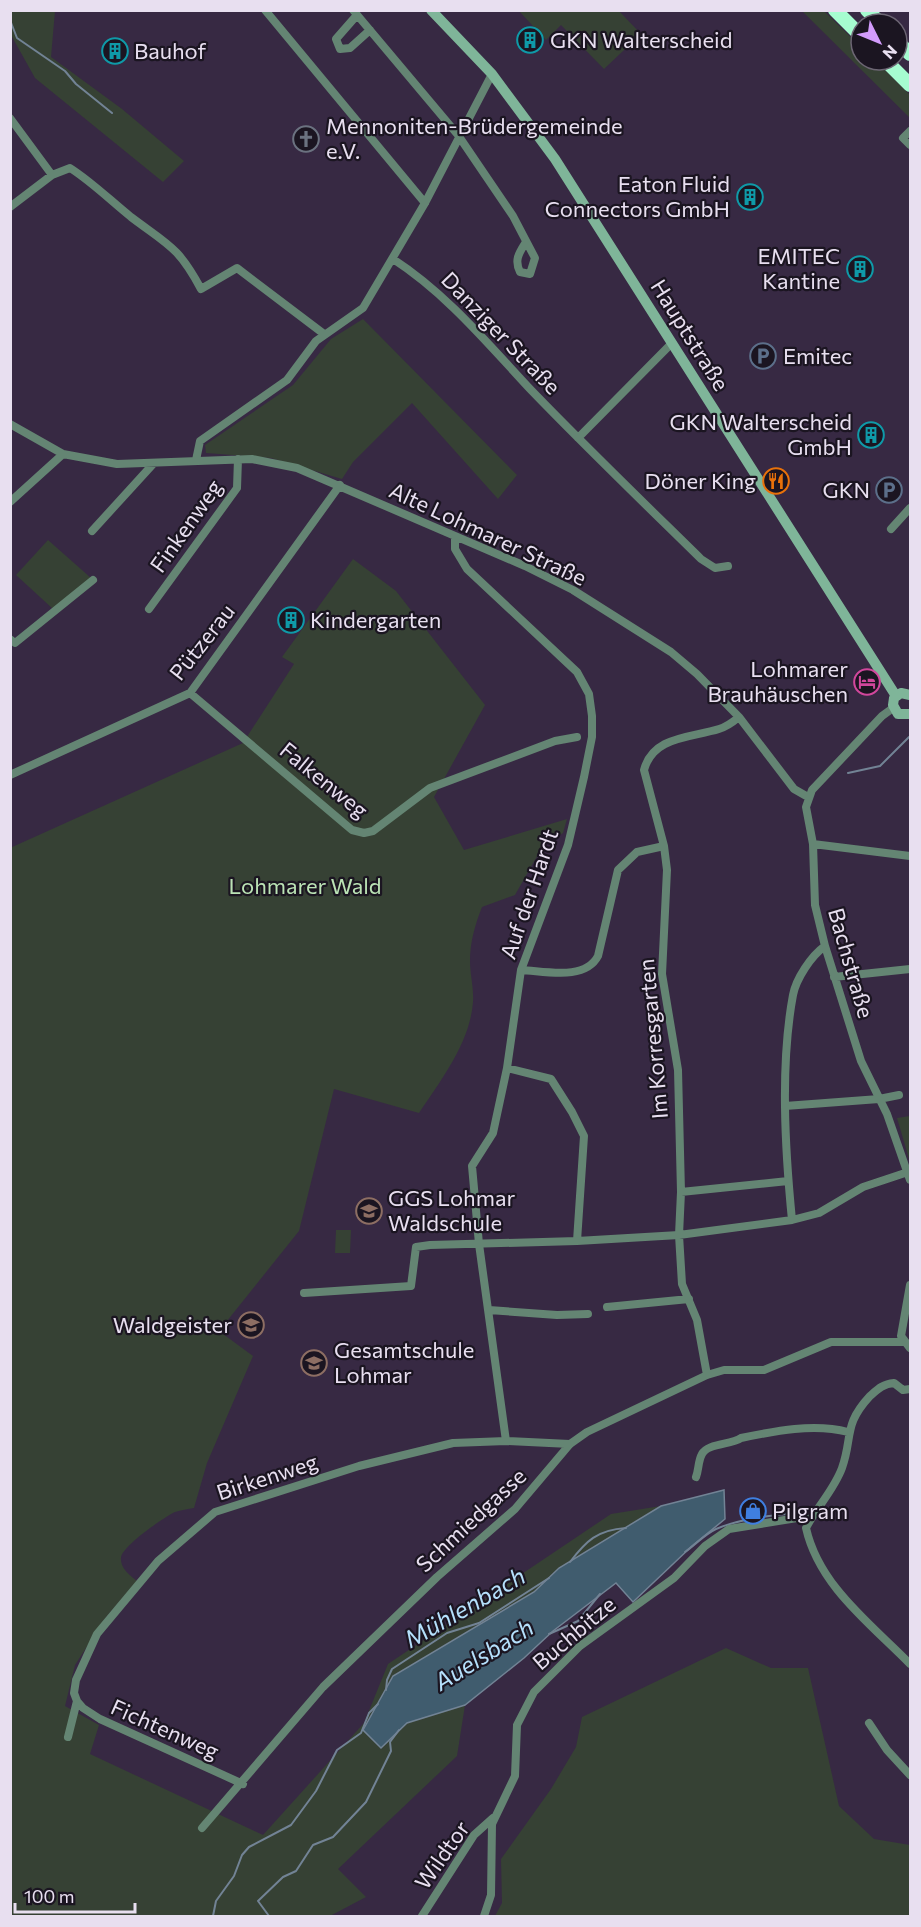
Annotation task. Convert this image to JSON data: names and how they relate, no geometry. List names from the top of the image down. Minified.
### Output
{"streets":{"main road":["Hauptstraße"],"street":["Danziger Straße","Finkenweg","Alte Lohmarer Straße","Pützerau","Falkenweg","Auf der Hardt","Bachstraße","Im Korresgarten","Birkenweg","Schmiedgasse","Buchbitze","Fichtenweg","Wildtor"]},"crossings":[["Finkenweg","Alte Lohmarer Straße"],["Alte Lohmarer Straße","Pützerau"],["Alte Lohmarer Straße","Auf der Hardt"],["Alte Lohmarer Straße","Bachstraße"],["Alte Lohmarer Straße","Im Korresgarten"],["Pützerau","Falkenweg"],["Auf der Hardt","Birkenweg"],["Im Korresgarten","Schmiedgasse"],["Birkenweg","Schmiedgasse"],["Birkenweg","Fichtenweg"],["Schmiedgasse","Fichtenweg"],["Buchbitze","Wildtor"]],"water":["Mühlenbach","Auelsbach"],"parks":["Lohmarer Wald"],"places":{"building":["GKN Walterscheid","Bauhof","Eaton Fluid Connectors GmbH","EMITEC Kantine","GKN Walterscheid GmbH","Kindergarten"],"church":["Mennoniten-Brüdergemeinde e.V."],"parking":["Emitec","GKN"],"restaurant":["Döner King"],"hotel":["Lohmarer Brauhäuschen"],"school or university":["GGS Lohmar Waldschule","Waldgeister","Gesamtschule Lohmar"],"shop":["Pilgram"]},"scale_bar":"100 m","north":"bottom right"}
